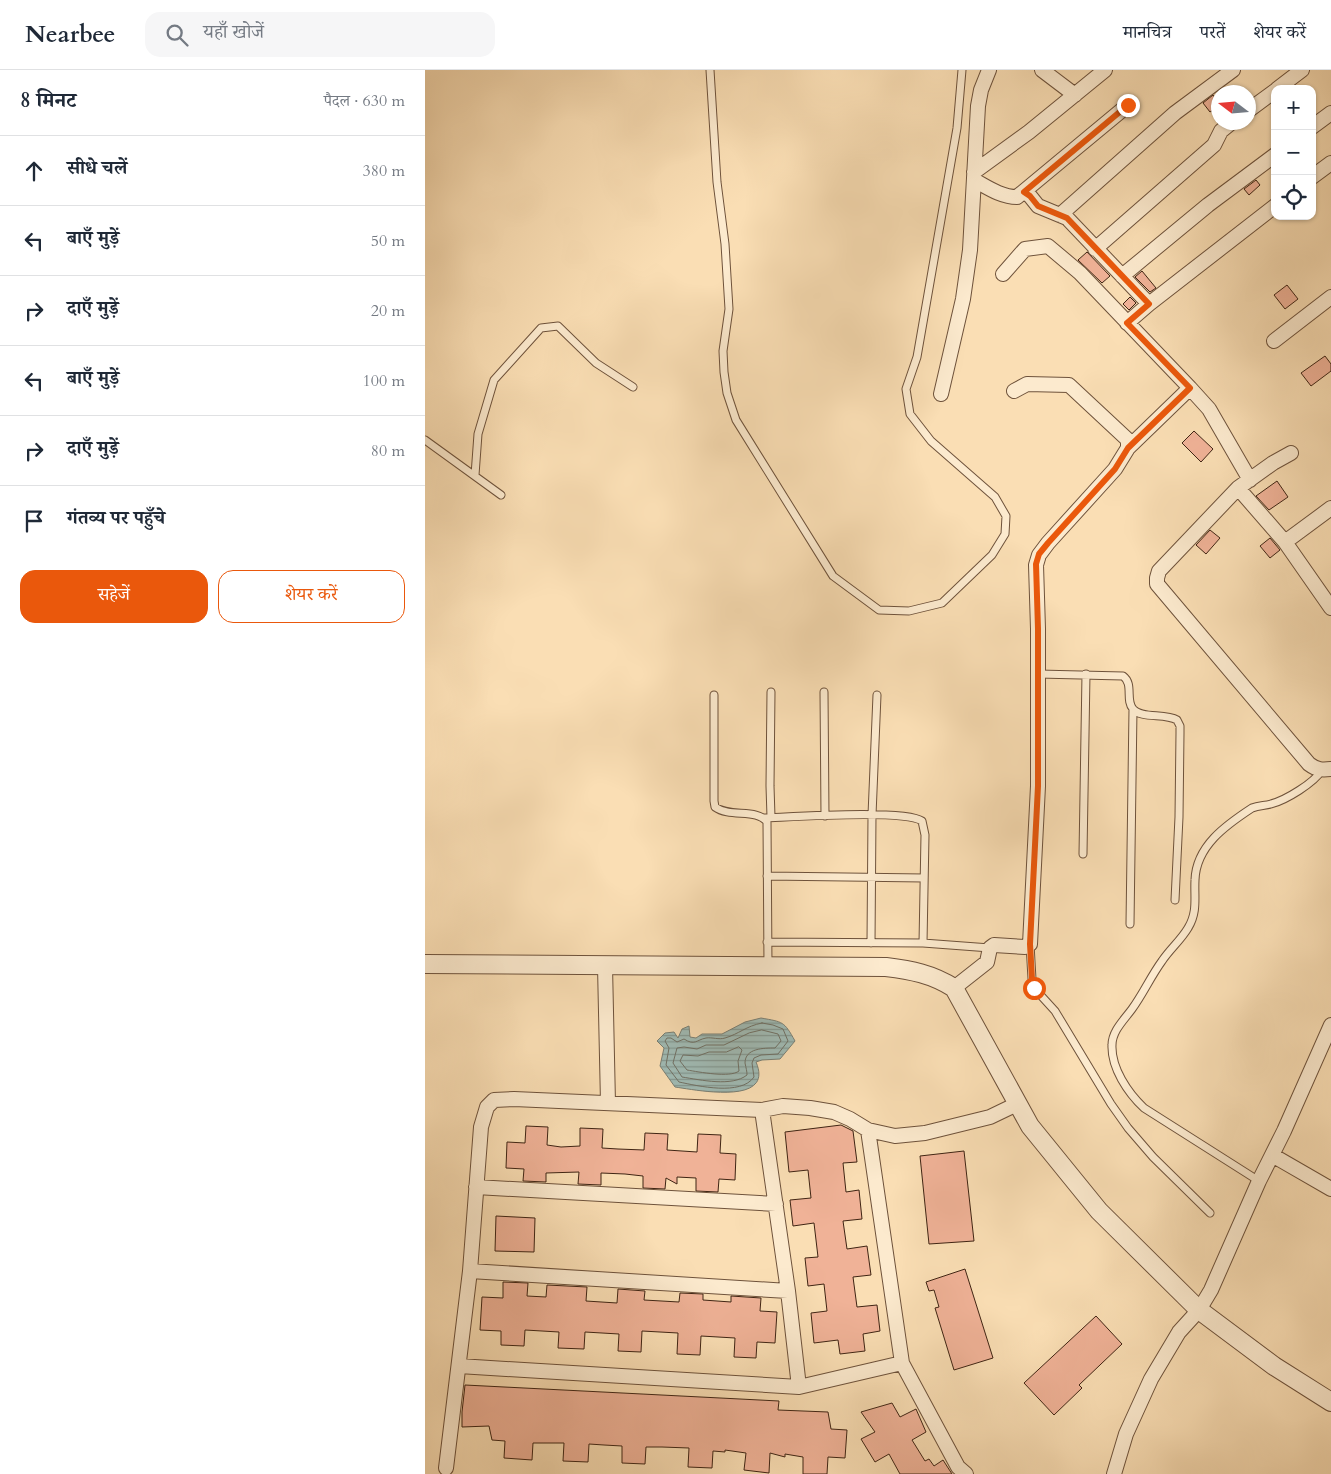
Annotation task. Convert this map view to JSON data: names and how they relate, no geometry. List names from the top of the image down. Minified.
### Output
{"north":"left","page":{"header":"Nearbee","search":"यहाँ खोजें","nav":["मानचित्र","परतें","शेयर करें"],"heading":["8 मिनट","पैदल · 630 m"],"map_buttons":["+","−"],"list":[["सीधे चलें","380 m"],["बाएँ मुड़ें","50 m"],["दाएँ मुड़ें","20 m"],["बाएँ मुड़ें","100 m"],["दाएँ मुड़ें","80 m"],"गंतव्य पर पहुँचे"],"buttons":["सहेजें","शेयर करें"]}}
